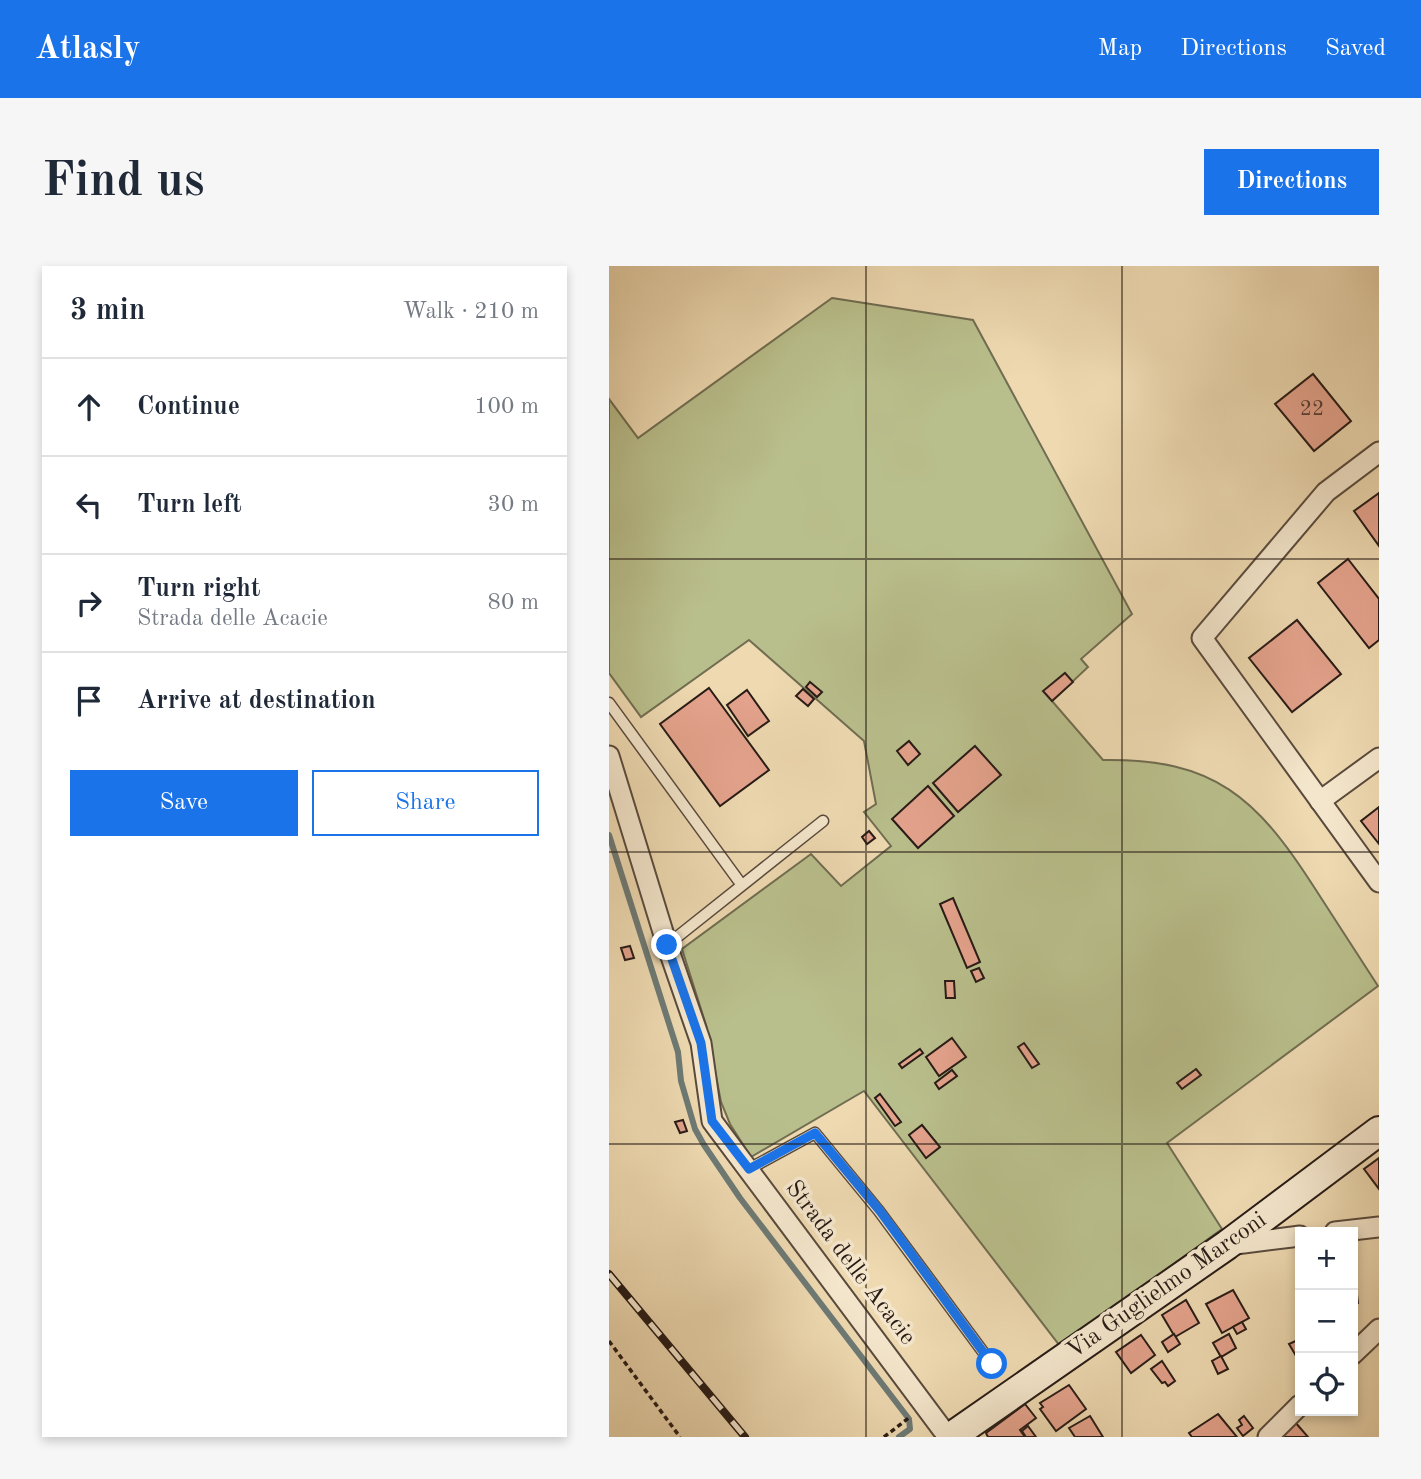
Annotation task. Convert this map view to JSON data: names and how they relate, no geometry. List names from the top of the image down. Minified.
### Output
{"streets":{"street":["Strada delle Acacie","Via Guglielmo Marconi"]},"crossings":[["Strada delle Acacie","Via Guglielmo Marconi"]],"house_numbers":["22"],"page":{"header":"Atlasly","nav":["Map","Directions","Saved"],"buttons":["Directions",["Save","Share"]],"title":"Find us","heading":["3 min","Walk · 210 m"],"list":[["Continue","100 m"],["Turn left","30 m"],["Turn right","Strada delle Acacie","80 m"],"Arrive at destination"],"map_buttons":["+","−"]}}
